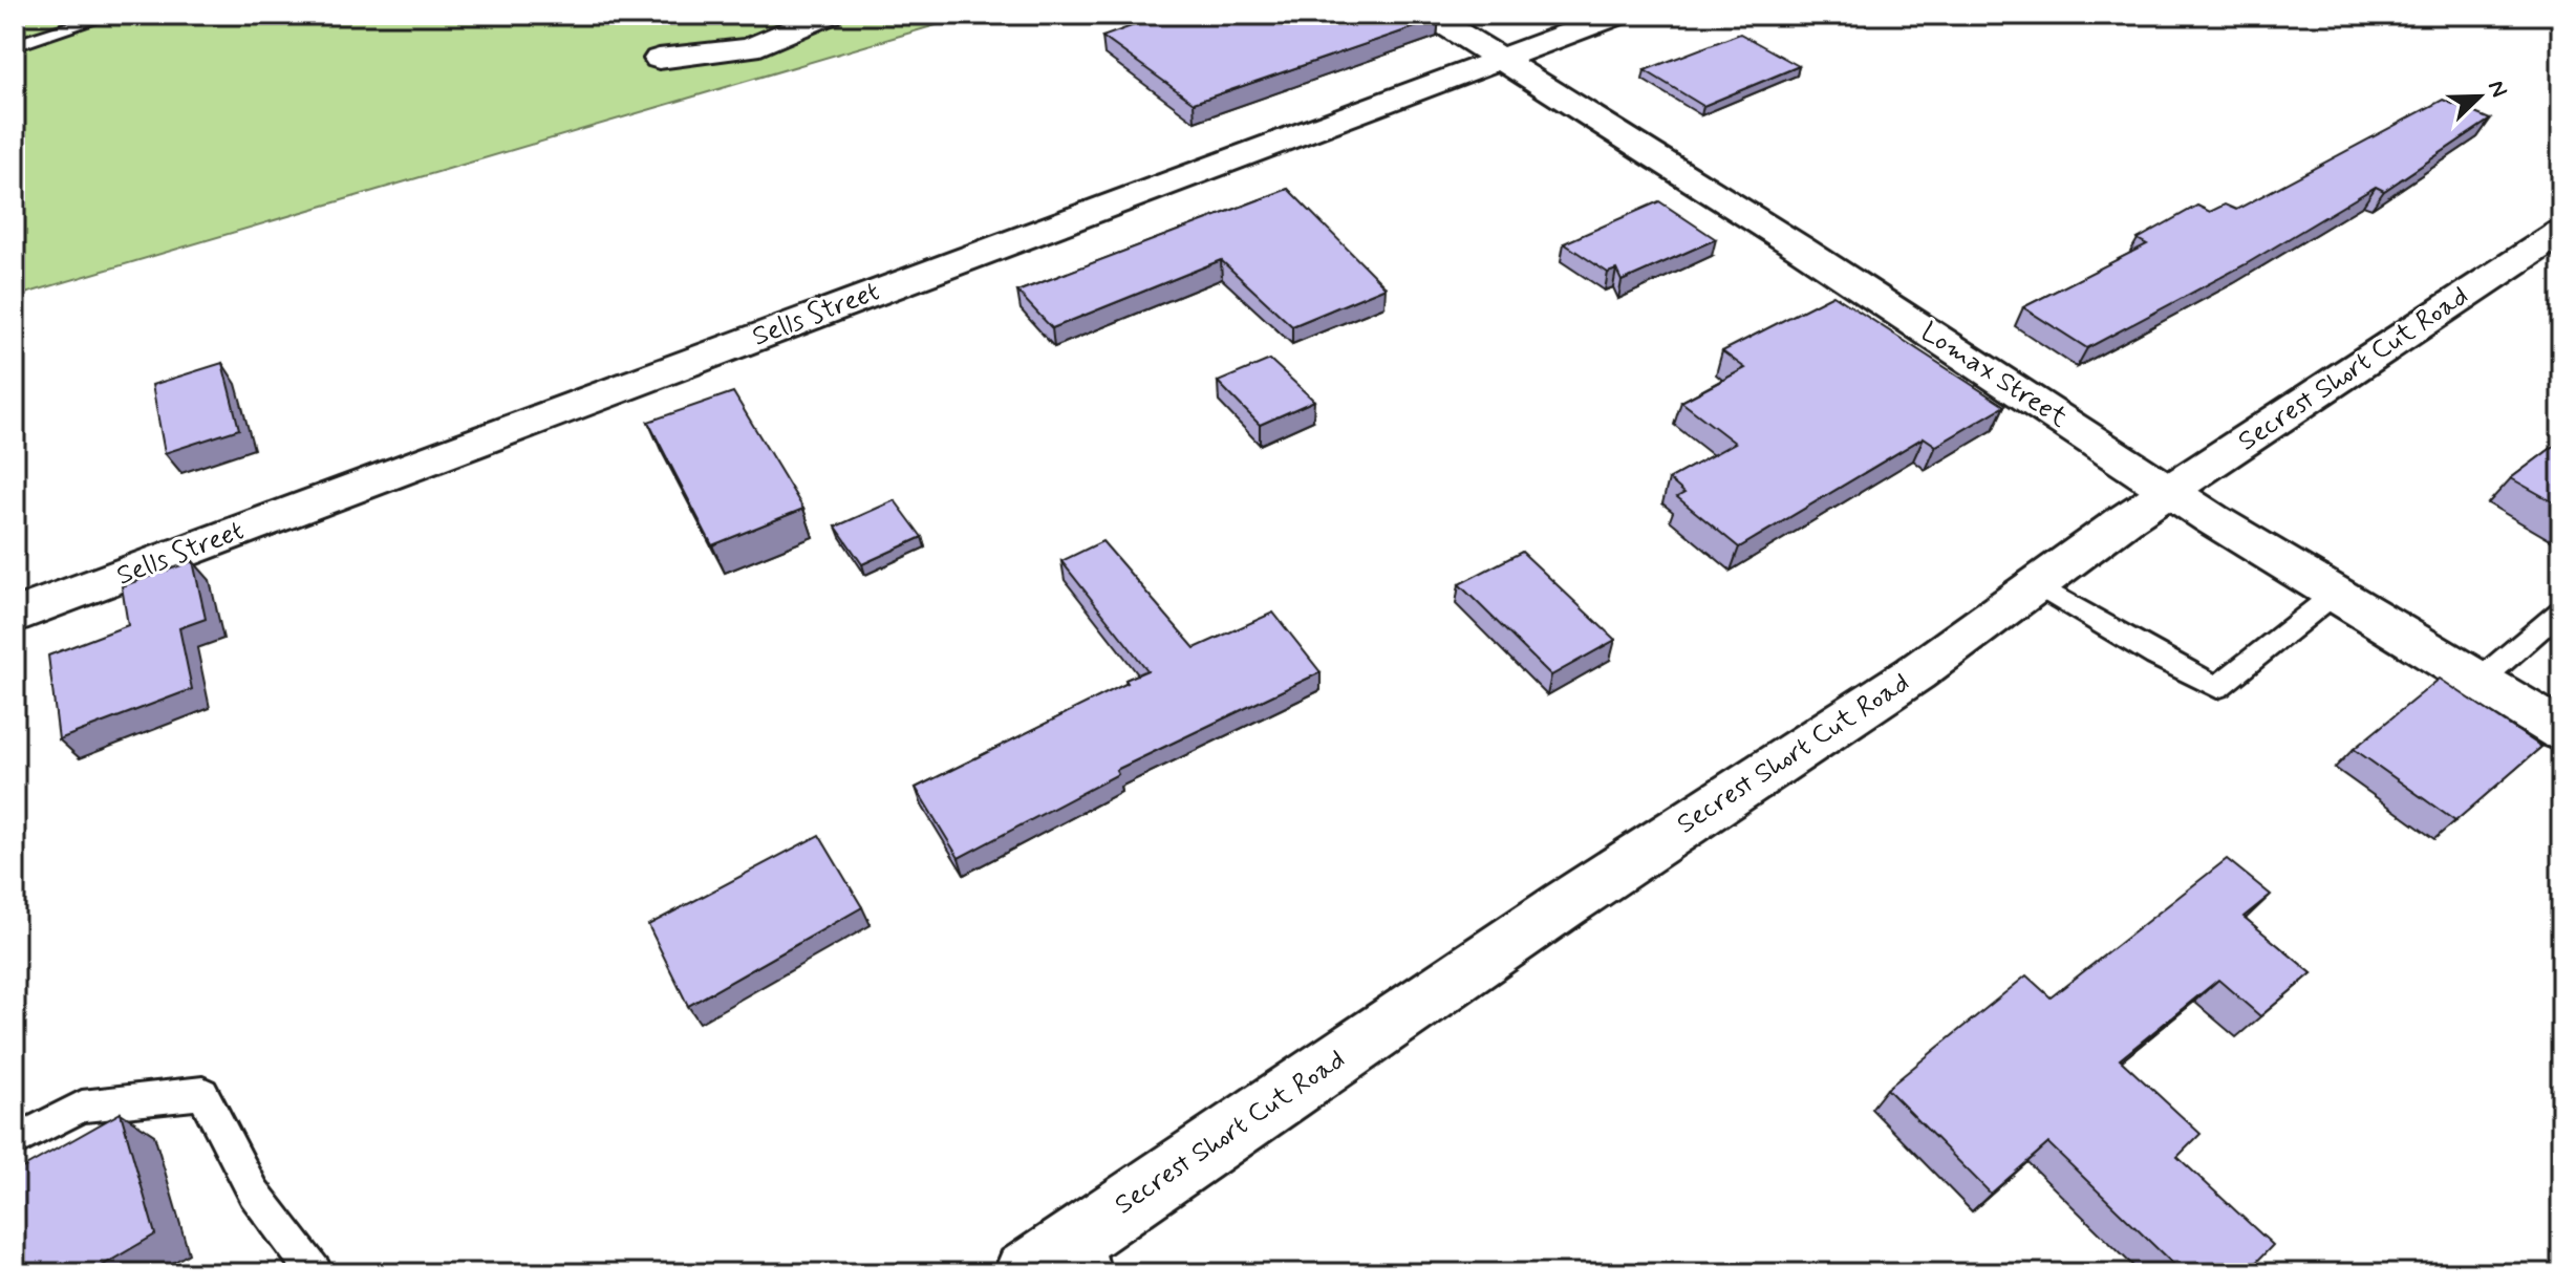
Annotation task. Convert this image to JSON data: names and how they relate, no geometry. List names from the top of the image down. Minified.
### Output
{"streets":{"street":["Sells Street","Secrest Short Cut Road","Lomax Street"]},"crossings":[["Sells Street","Lomax Street"],["Secrest Short Cut Road","Lomax Street"]],"north":"top right"}
